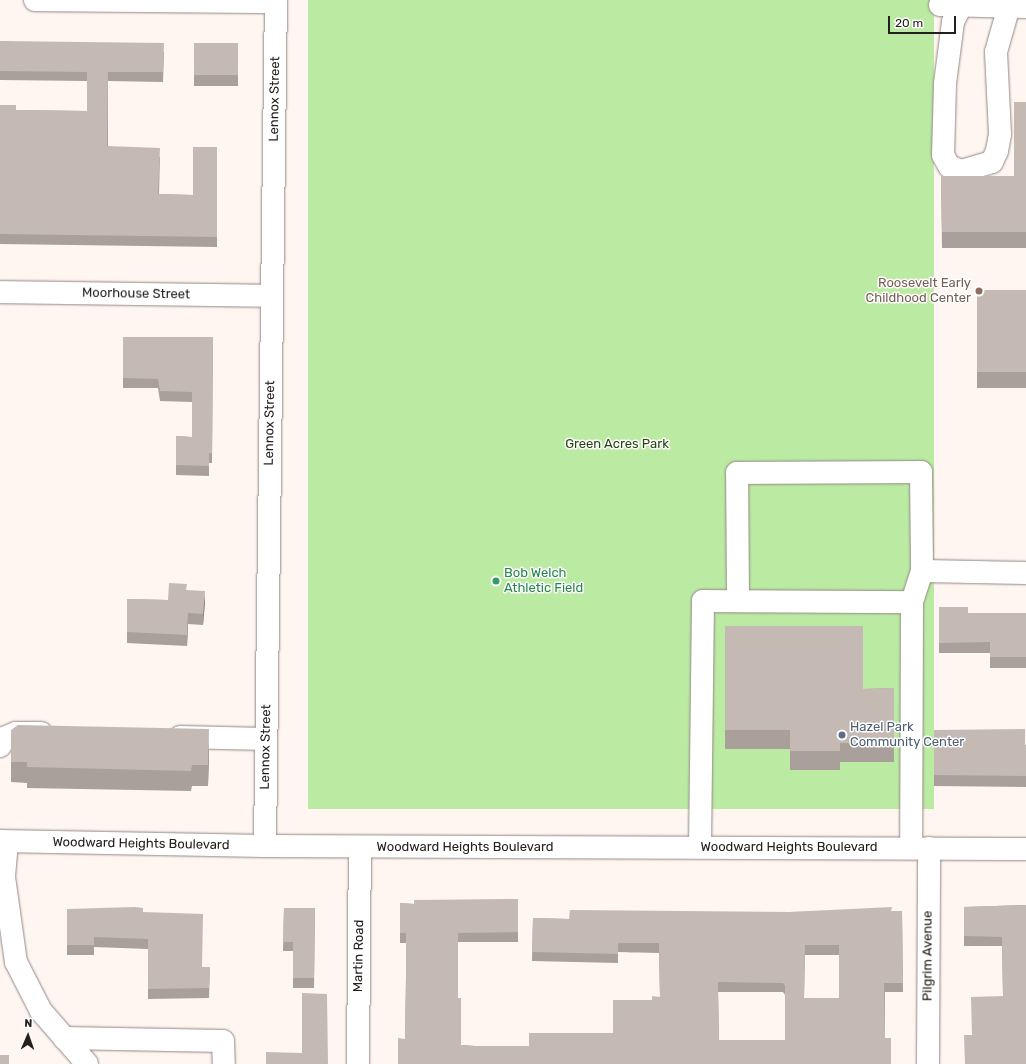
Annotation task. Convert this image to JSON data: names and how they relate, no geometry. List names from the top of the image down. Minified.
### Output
{"streets":{"street":["Lennox Street","Moorhouse Street","Woodward Heights Boulevard","Martin Road","Pilgrim Avenue"]},"crossings":[["Lennox Street","Moorhouse Street"],["Lennox Street","Woodward Heights Boulevard"],["Woodward Heights Boulevard","Martin Road"],["Woodward Heights Boulevard","Pilgrim Avenue"]],"parks":["Green Acres Park"],"places":["Roosevelt Early Childhood Center","Bob Welch Athletic Field","Hazel Park Community Center"],"scale_bar":"20 m","north":"top"}
